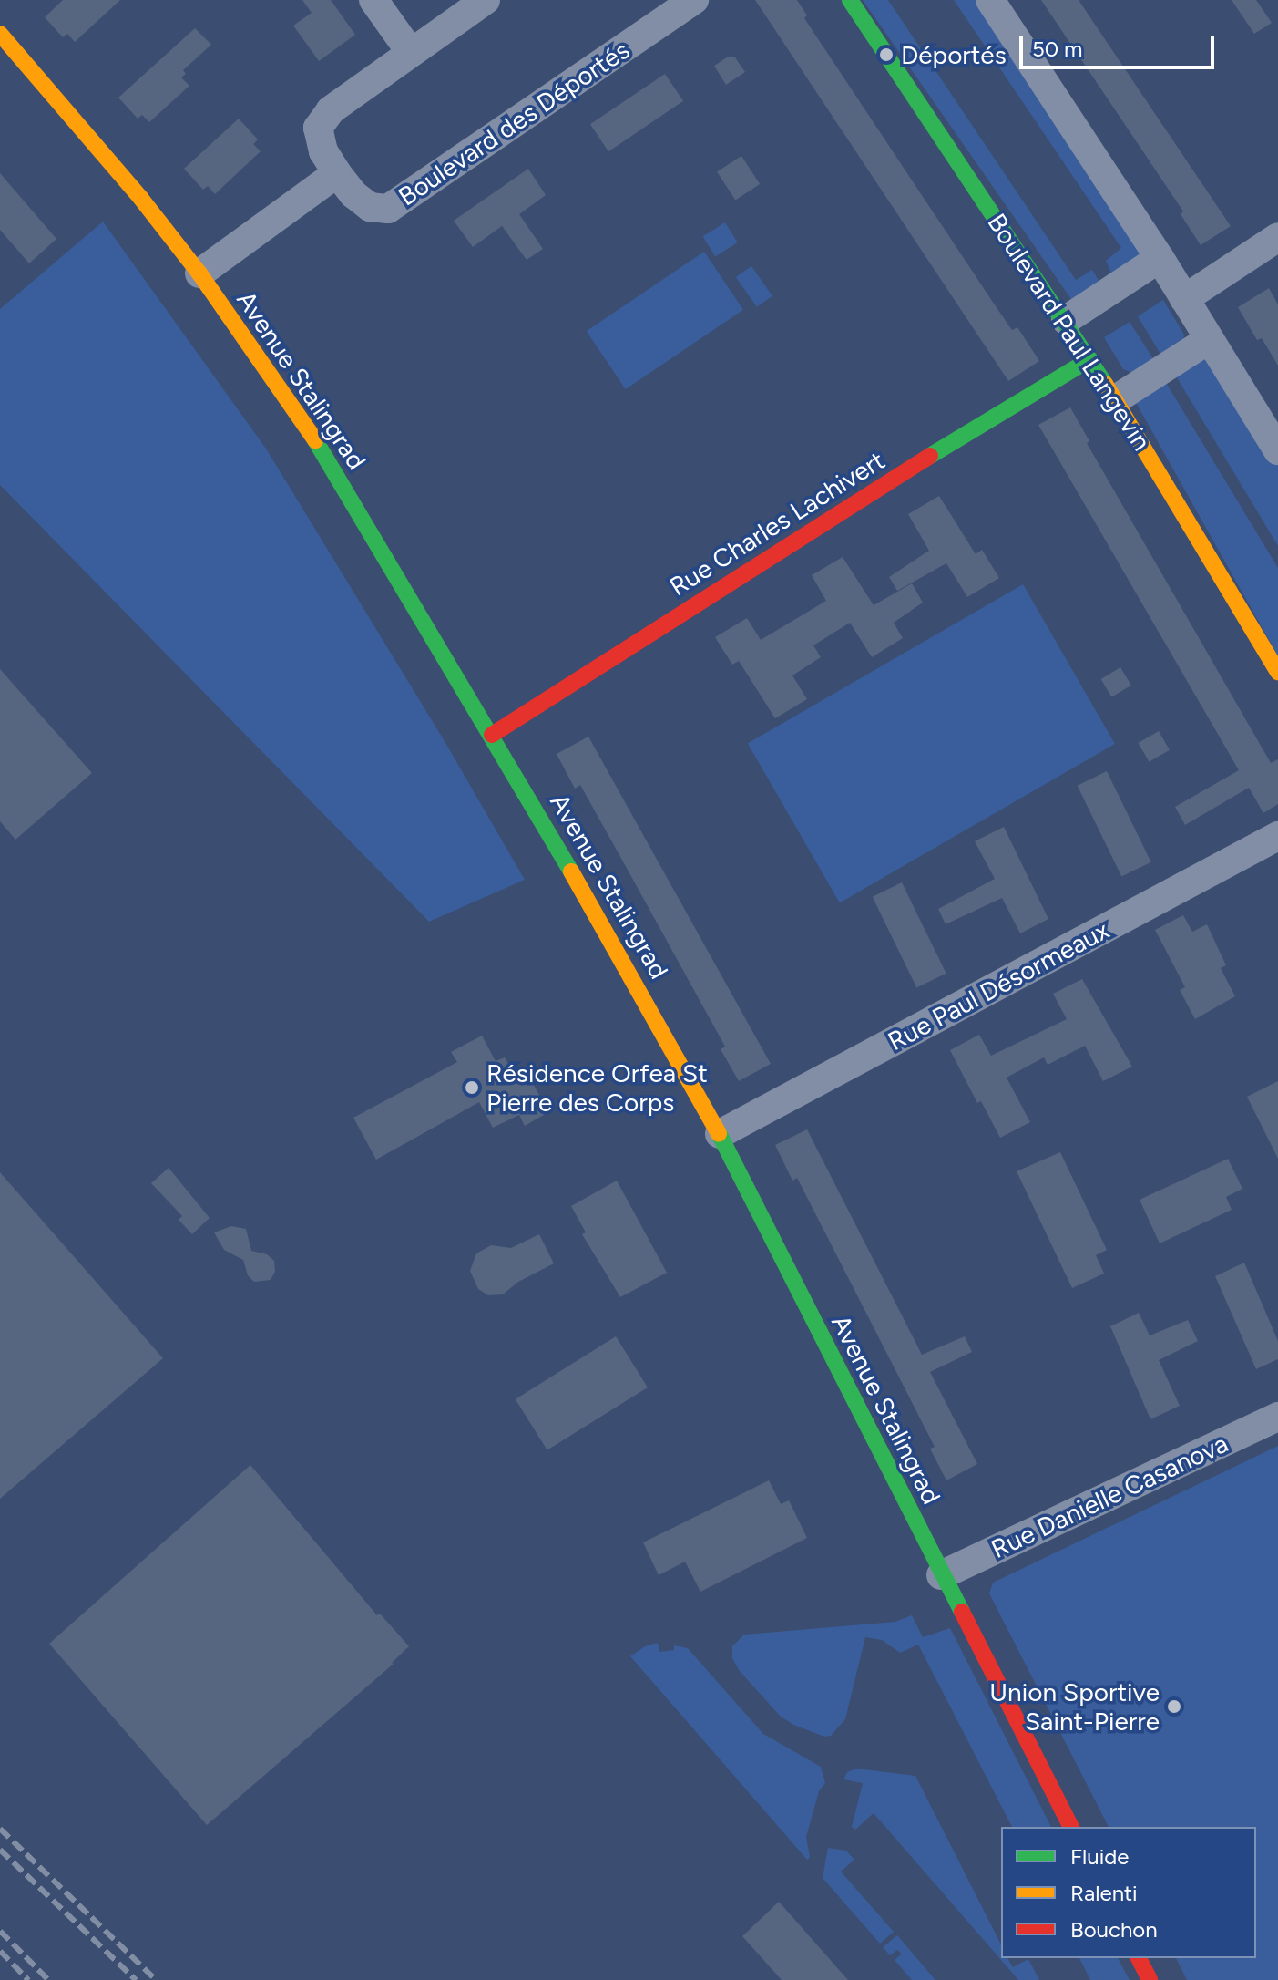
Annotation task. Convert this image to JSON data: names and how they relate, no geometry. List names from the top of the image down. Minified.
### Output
{"streets":{"street":["Boulevard des Déportés","Boulevard Paul Langevin","Avenue Stalingrad","Rue Charles Lachivert","Rue Paul Désormeaux","Rue Danielle Casanova"]},"crossings":[["Boulevard Paul Langevin","Rue Charles Lachivert"],["Avenue Stalingrad","Rue Charles Lachivert"],["Avenue Stalingrad","Rue Paul Désormeaux"],["Avenue Stalingrad","Rue Danielle Casanova"]],"places":["Déportés","Résidence Orfea St Pierre des Corps","Union Sportive Saint-Pierre"],"legend":["Fluide","Ralenti","Bouchon"],"scale_bar":"50 m"}
